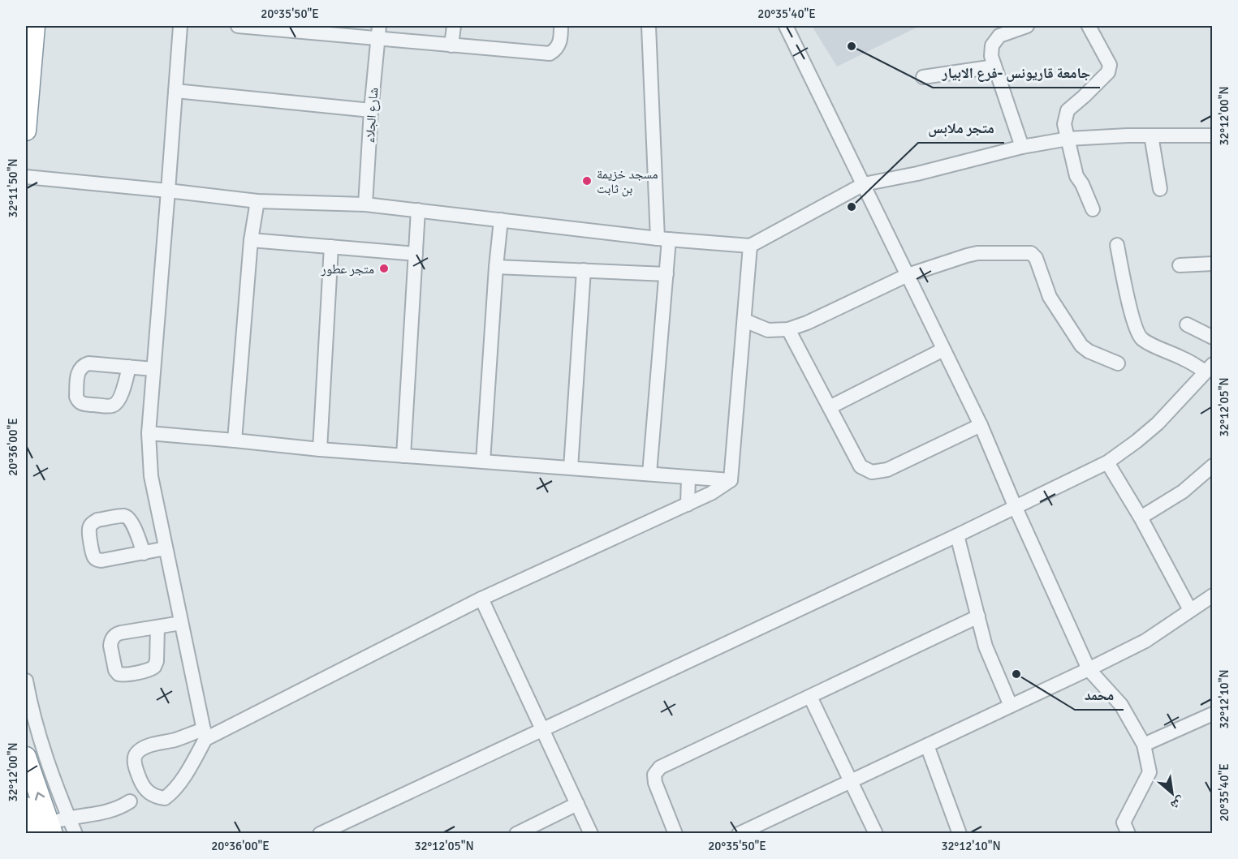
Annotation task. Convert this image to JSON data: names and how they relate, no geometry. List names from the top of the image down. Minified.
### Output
{"streets":{"street":["شارع الجلاء"]},"places":["جامعة قاريونس -فرع الابيار","مسجد خزيمة بن ثابت","متجر ملابس","متجر عطور","محمد"],"north":"bottom right","coordinates":["20°35'50\"E","20°35'40\"E","32°12'00\"N","32°11'50\"N","32°12'05\"N","20°36'00\"E","32°12'10\"N"]}
